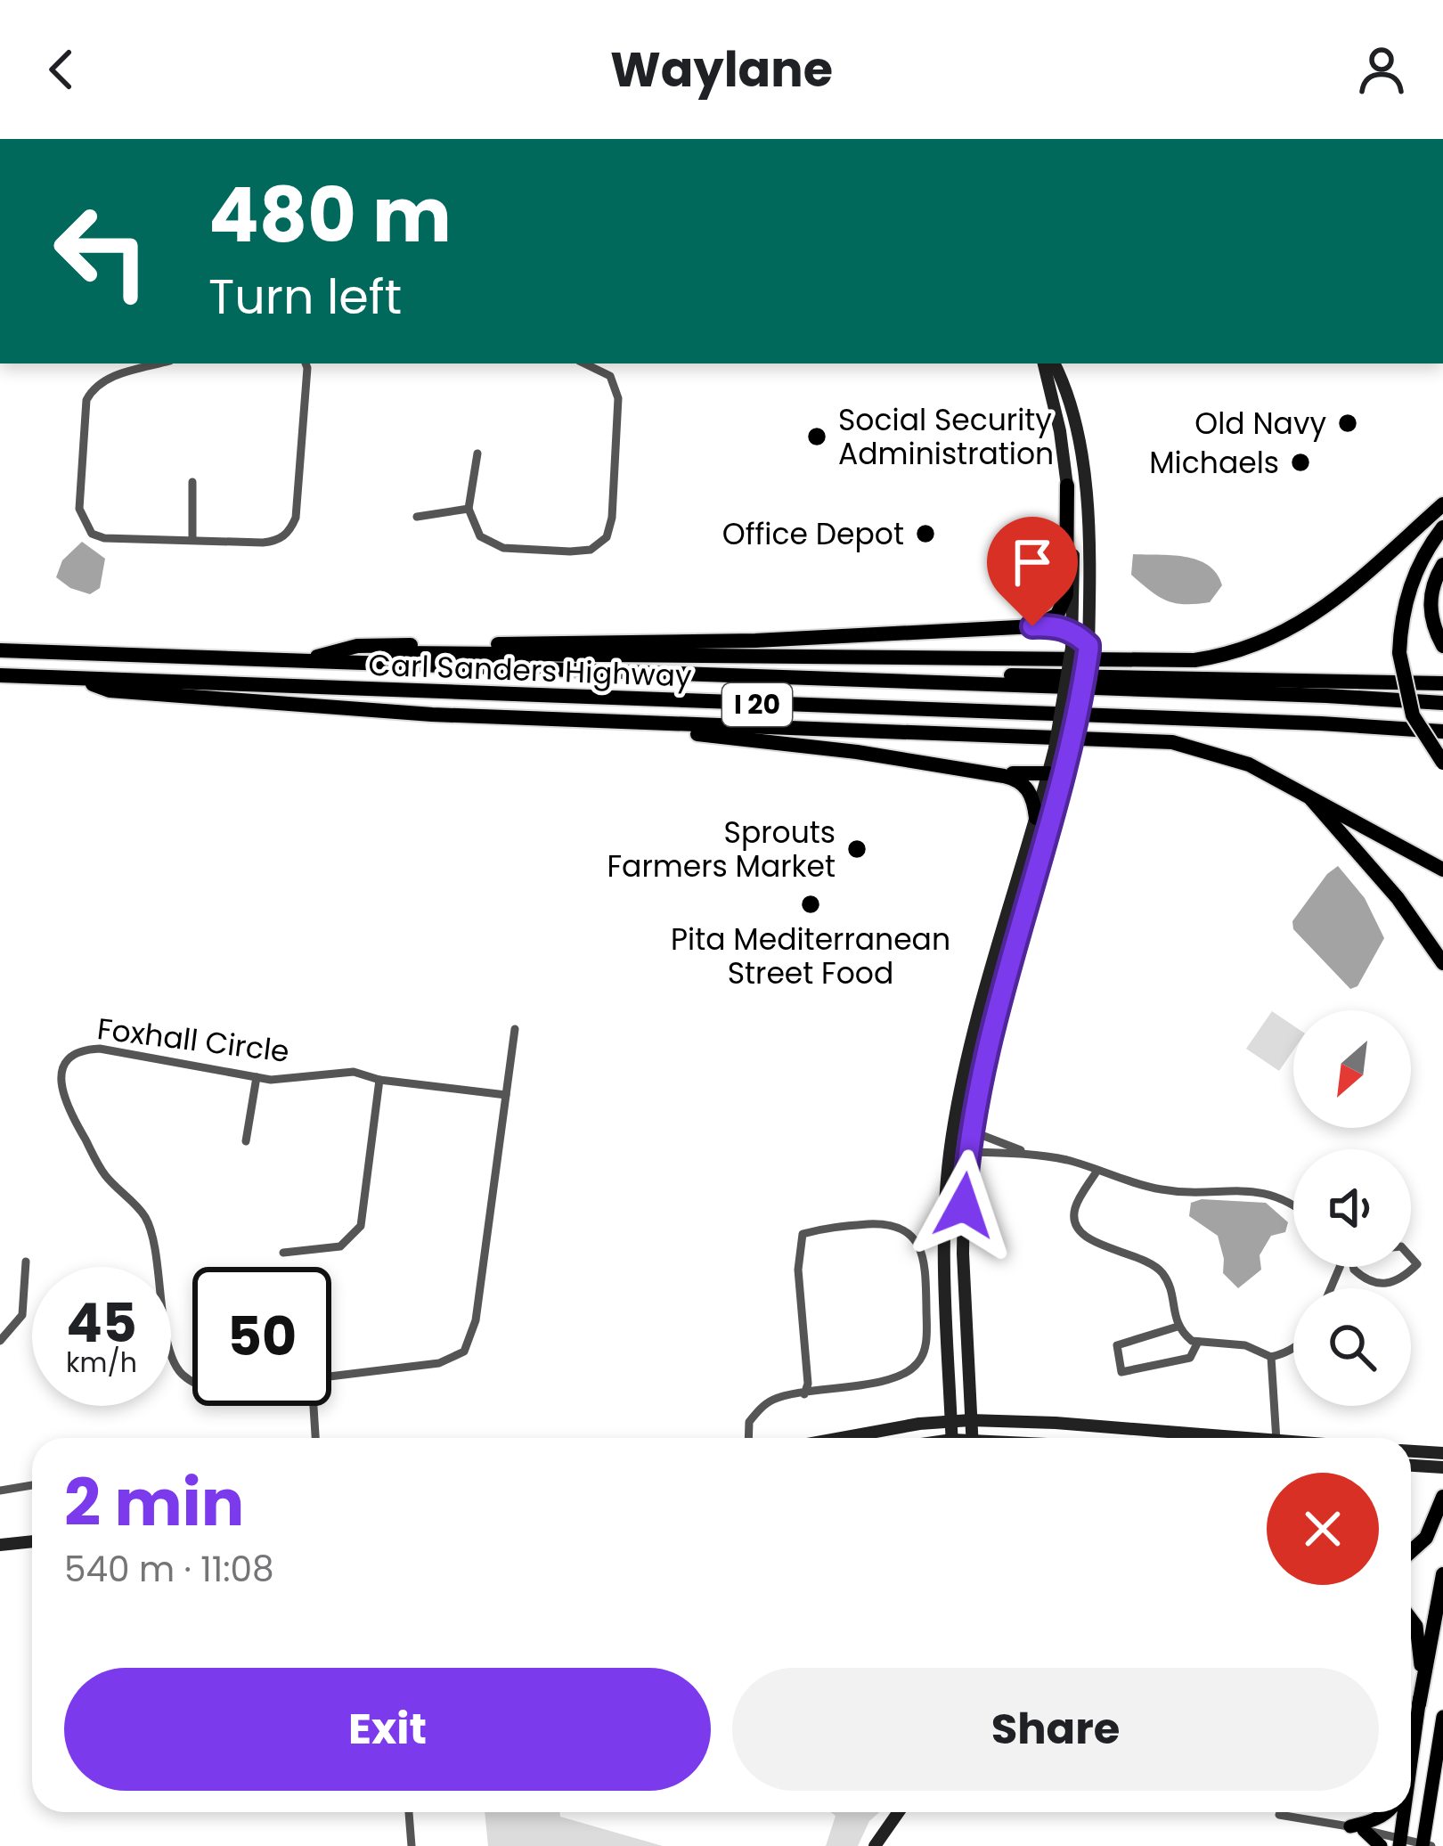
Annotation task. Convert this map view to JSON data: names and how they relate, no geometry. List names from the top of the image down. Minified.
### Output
{"streets":{"highway":["Carl Sanders Highway","I 20"],"street":["Foxhall Circle"]},"places":["Old Navy","Social Security Administration","Michaels","Office Depot","Sprouts Farmers Market","Pita Mediterranean Street Food"],"north":"bottom left","page":{"header":"Waylane","turn":["480 m","Turn left"],"speed":"45 km/h","limit":"50","heading":["2 min","540 m · 11:08"],"buttons":["Exit","Share"]}}
